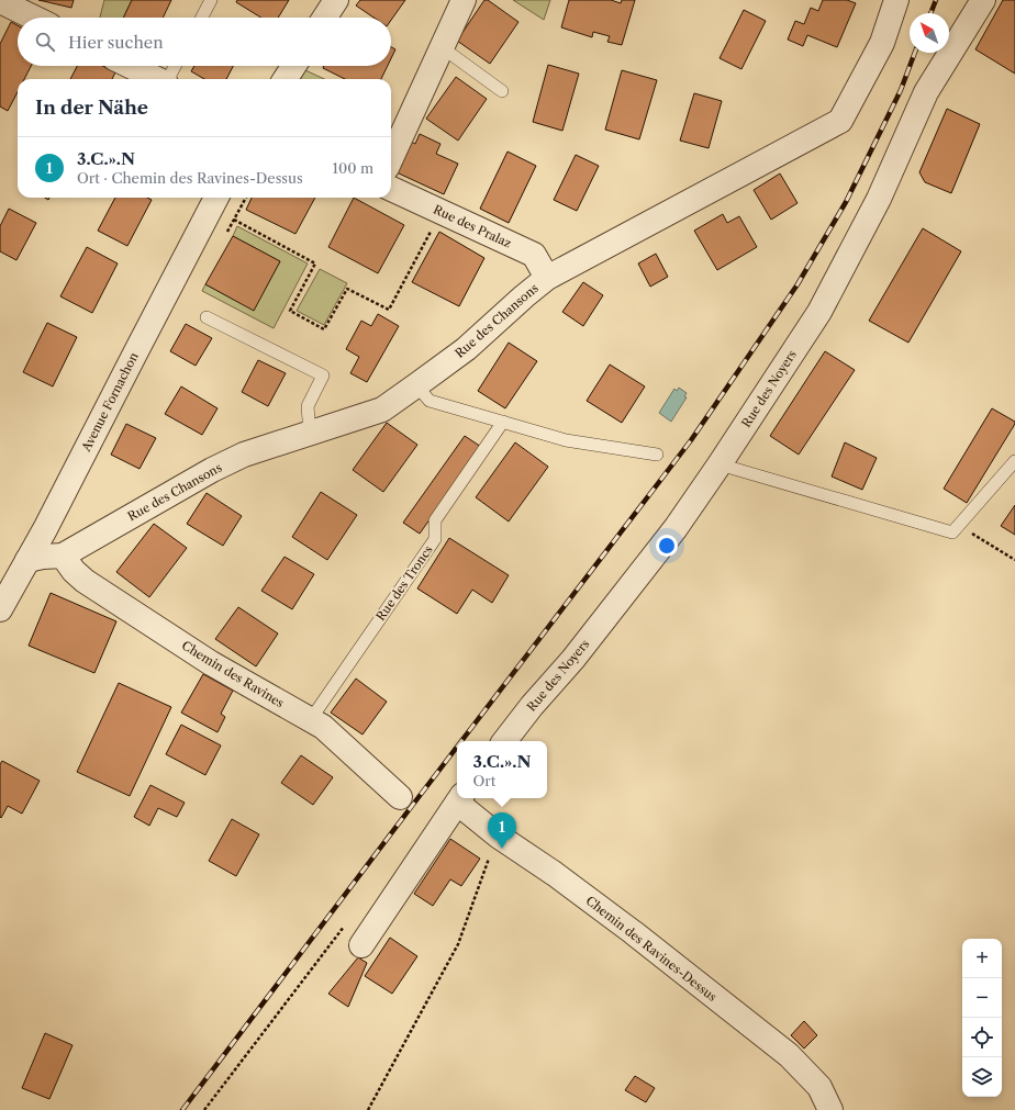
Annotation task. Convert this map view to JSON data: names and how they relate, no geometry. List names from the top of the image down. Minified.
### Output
{"streets":{"street":["Rue des Pralaz","Rue des Chansons","Rue des Noyers","Avenue Fornachon","Chemin des Ravines","Chemin des Ravines-Dessus"],"lane":["Rue des Troncs"]},"crossings":[["Rue des Pralaz","Rue des Chansons"],["Rue des Chansons","Avenue Fornachon"],["Rue des Chansons","Chemin des Ravines"],["Rue des Troncs","Chemin des Ravines"]],"north":"top left","page":{"search":"Hier suchen","heading":"In der Nähe","list":[{"mark":"1","name":"3.C.».N","note":"Ort · Chemin des Ravines-Dessus","value":"100 m"}],"popup":["3.C.».N","Ort"],"pins":"1","map_buttons":["+","−"]}}
